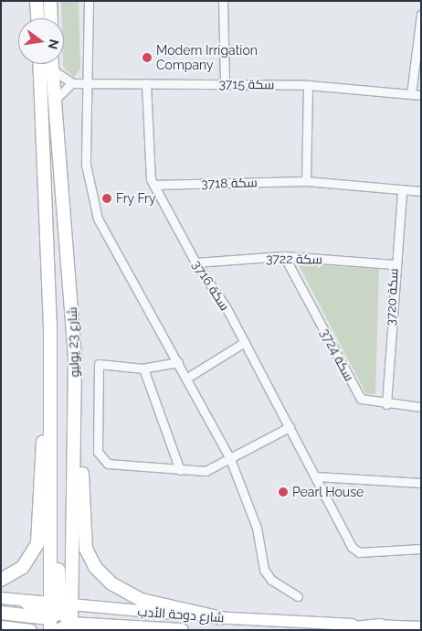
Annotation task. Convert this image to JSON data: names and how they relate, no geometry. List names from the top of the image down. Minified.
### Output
{"streets":{"main road":["شارع 23 يوليو","شارع دوحة الأدب"],"street":["سكة 3715","سكة 3718","سكة 3722","سكة 3716","سكة 3720","سكة 3724"]},"crossings":[["سكة 3715","سكة 3716"],["سكة 3718","سكة 3716"],["سكة 3718","سكة 3720"],["سكة 3722","سكة 3716"],["سكة 3722","سكة 3720"],["سكة 3722","سكة 3724"],["سكة 3720","سكة 3724"],["شارع 23 يوليو","شارع دوحة الأدب"]],"places":["Modern Irrigation Company","Fry Fry","Pearl House"],"north":"right"}
